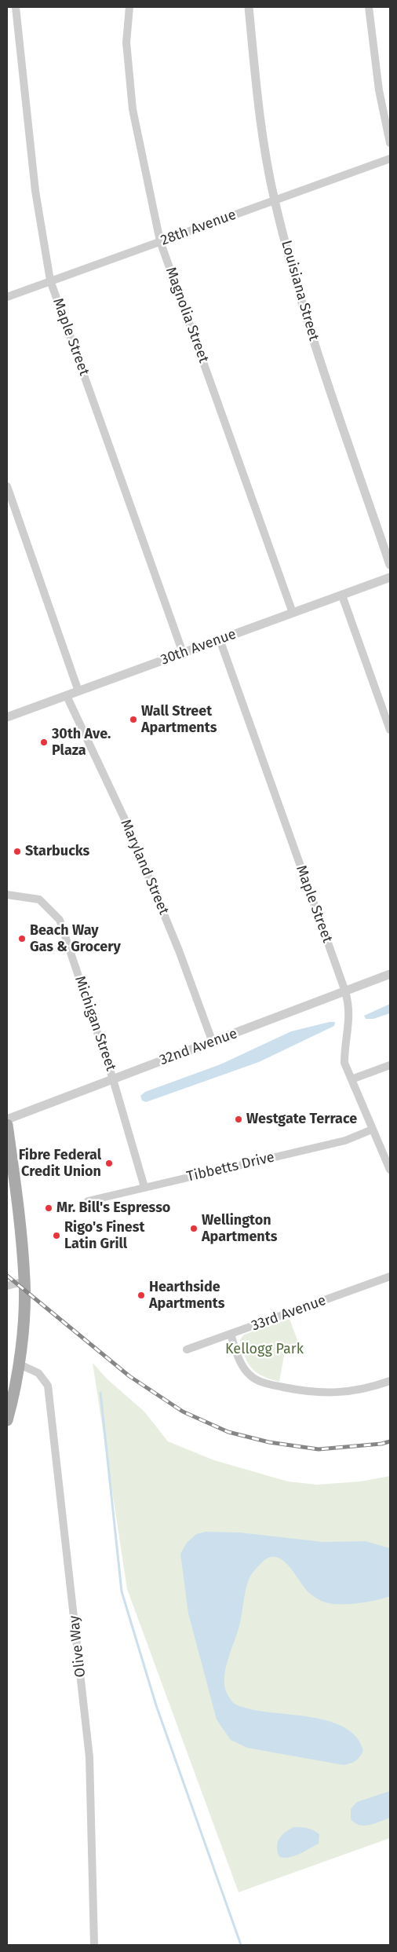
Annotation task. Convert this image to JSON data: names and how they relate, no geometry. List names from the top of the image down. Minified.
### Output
{"streets":{"street":["28th Avenue","Louisiana Street","Magnolia Street","Maple Street","30th Avenue","Maryland Street","Michigan Street","32nd Avenue","Tibbetts Drive","33rd Avenue","Olive Way"]},"crossings":[["28th Avenue","Louisiana Street"],["28th Avenue","Magnolia Street"],["28th Avenue","Maple Street"],["Magnolia Street","30th Avenue"],["Maple Street","30th Avenue"],["Maple Street","32nd Avenue"],["Maple Street","Tibbetts Drive"],["30th Avenue","Maryland Street"],["Maryland Street","32nd Avenue"],["Michigan Street","32nd Avenue"],["Michigan Street","Tibbetts Drive"]],"parks":["Kellogg Park"],"places":["Wall Street Apartments","30th Ave. Plaza","Starbucks","Beach Way Gas & Grocery","Westgate Terrace","Fibre Federal Credit Union","Mr. Bill's Espresso","Wellington Apartments","Rigo's Finest Latin Grill","Hearthside Apartments"]}
